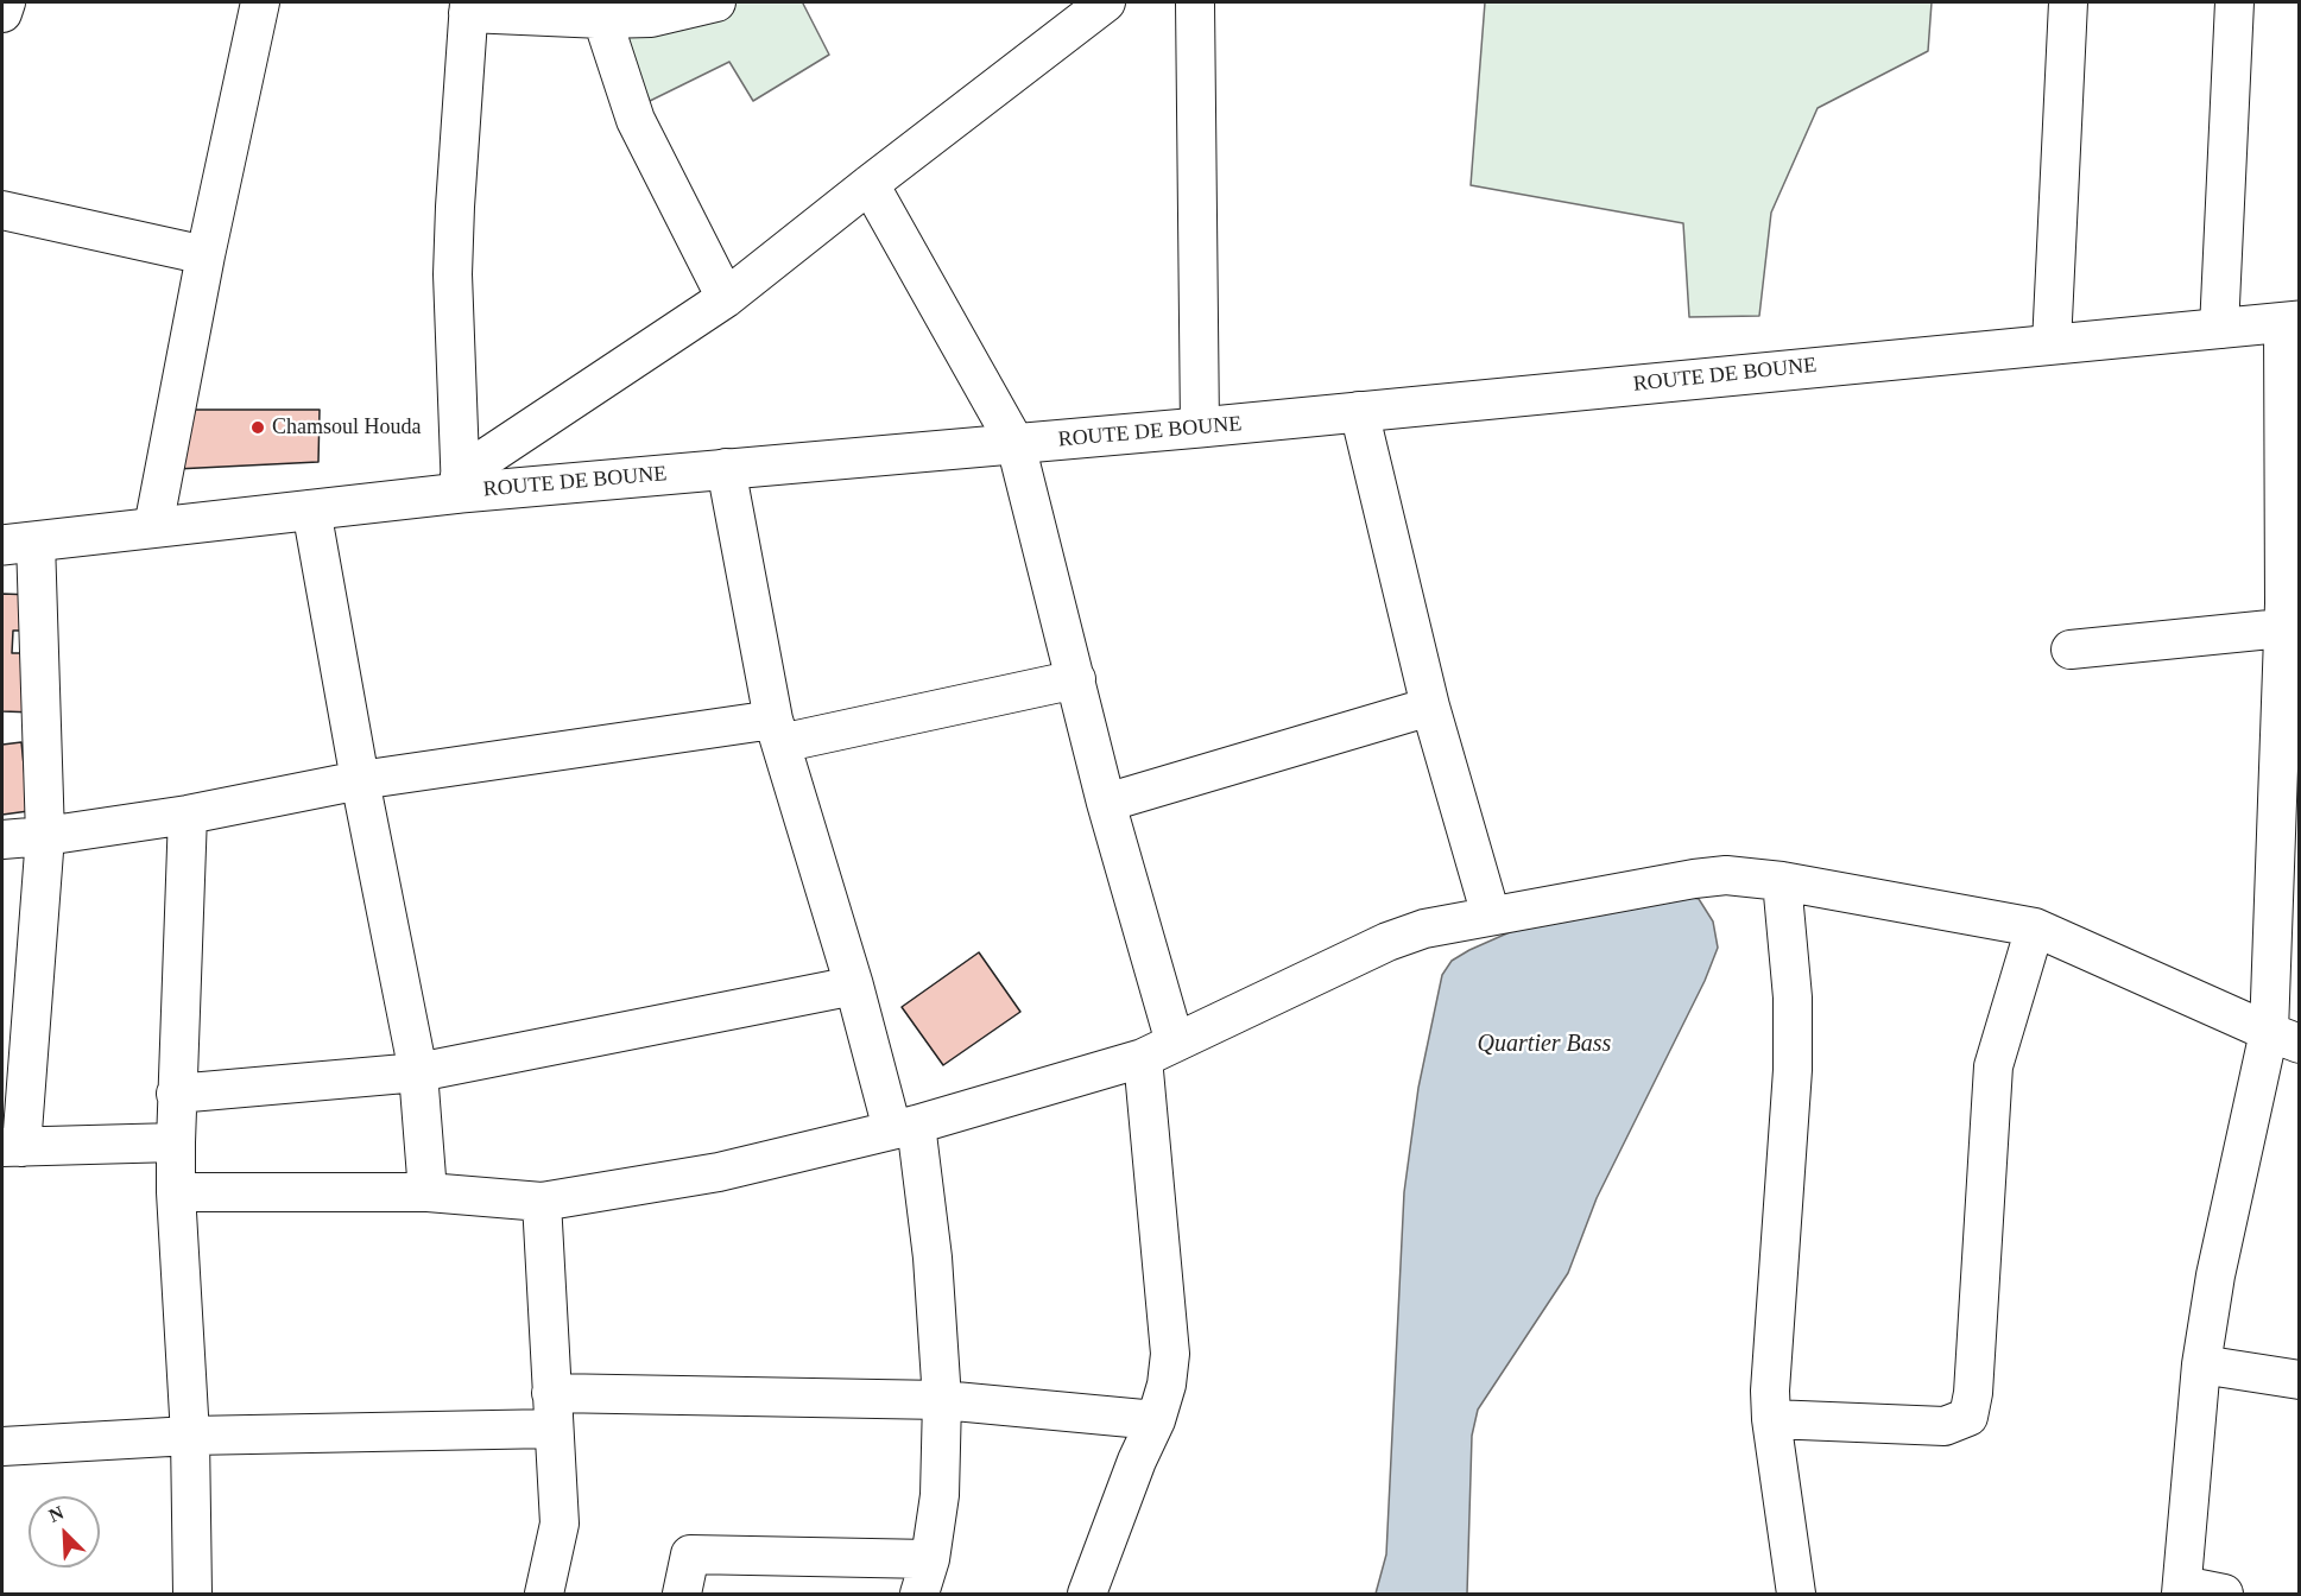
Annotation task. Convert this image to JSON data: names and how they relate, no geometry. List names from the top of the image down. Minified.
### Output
{"streets":{"street":["ROUTE DE BOUNE"]},"water":["Quartier Bass"],"places":["Chamsoul Houda"],"north":"top left"}
